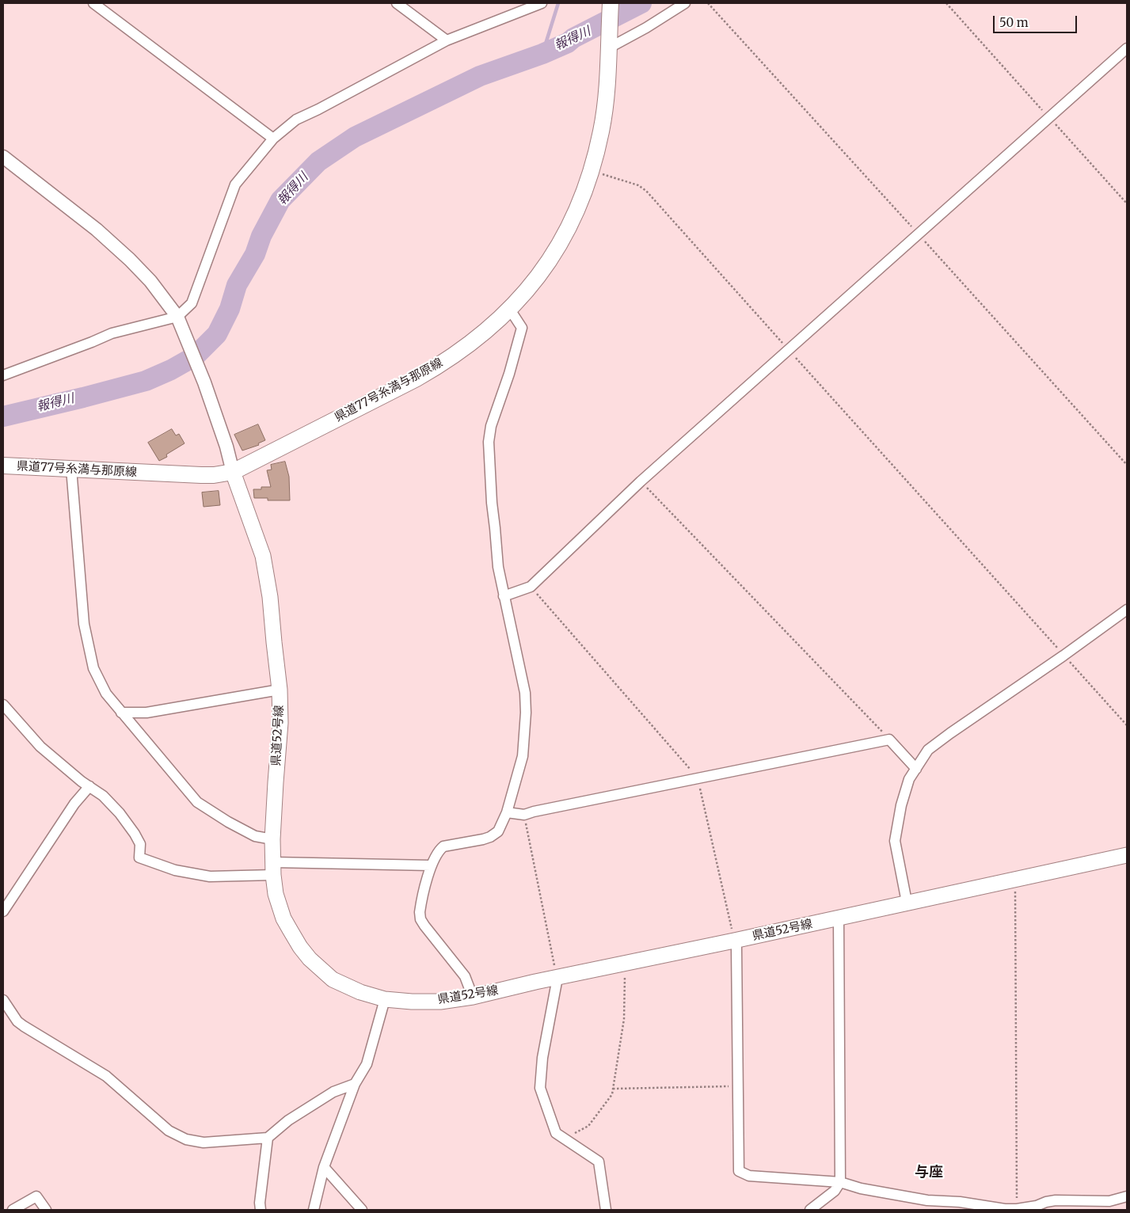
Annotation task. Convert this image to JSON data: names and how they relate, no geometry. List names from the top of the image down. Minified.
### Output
{"streets":{"main road":["県道77号糸満与那原線","県道52号線"]},"crossings":[["県道77号糸満与那原線","県道52号線"]],"districts":["与座"],"water":["報得川"],"scale_bar":"50 m"}
